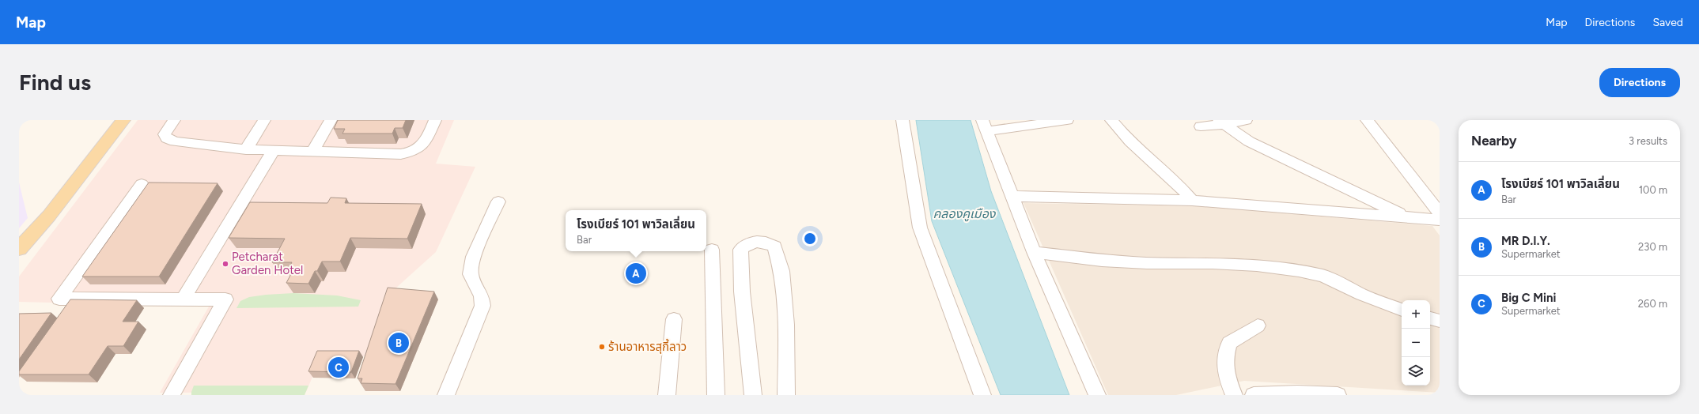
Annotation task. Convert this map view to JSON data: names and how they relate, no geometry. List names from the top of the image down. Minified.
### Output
{"water":["คลองคูเมือง"],"places":["Petcharat Garden Hotel","ร้านอาหารสุกี้ลาว"],"page":{"header":"Map","nav":["Map","Directions","Saved"],"buttons":"Directions","title":"Find us","heading":["Nearby","3 results"],"list":[{"mark":"A","name":"โรงเบียร์ 101 พาวิลเลี่ยน","note":"Bar","value":"100 m"},{"mark":"B","name":"MR D.I.Y.","note":"Supermarket","value":"230 m"},{"mark":"C","name":"Big C Mini","note":"Supermarket","value":"260 m"}],"popup":["โรงเบียร์ 101 พาวิลเลี่ยน","Bar"],"pins":["A","B","C"],"map_buttons":["+","−"]}}
